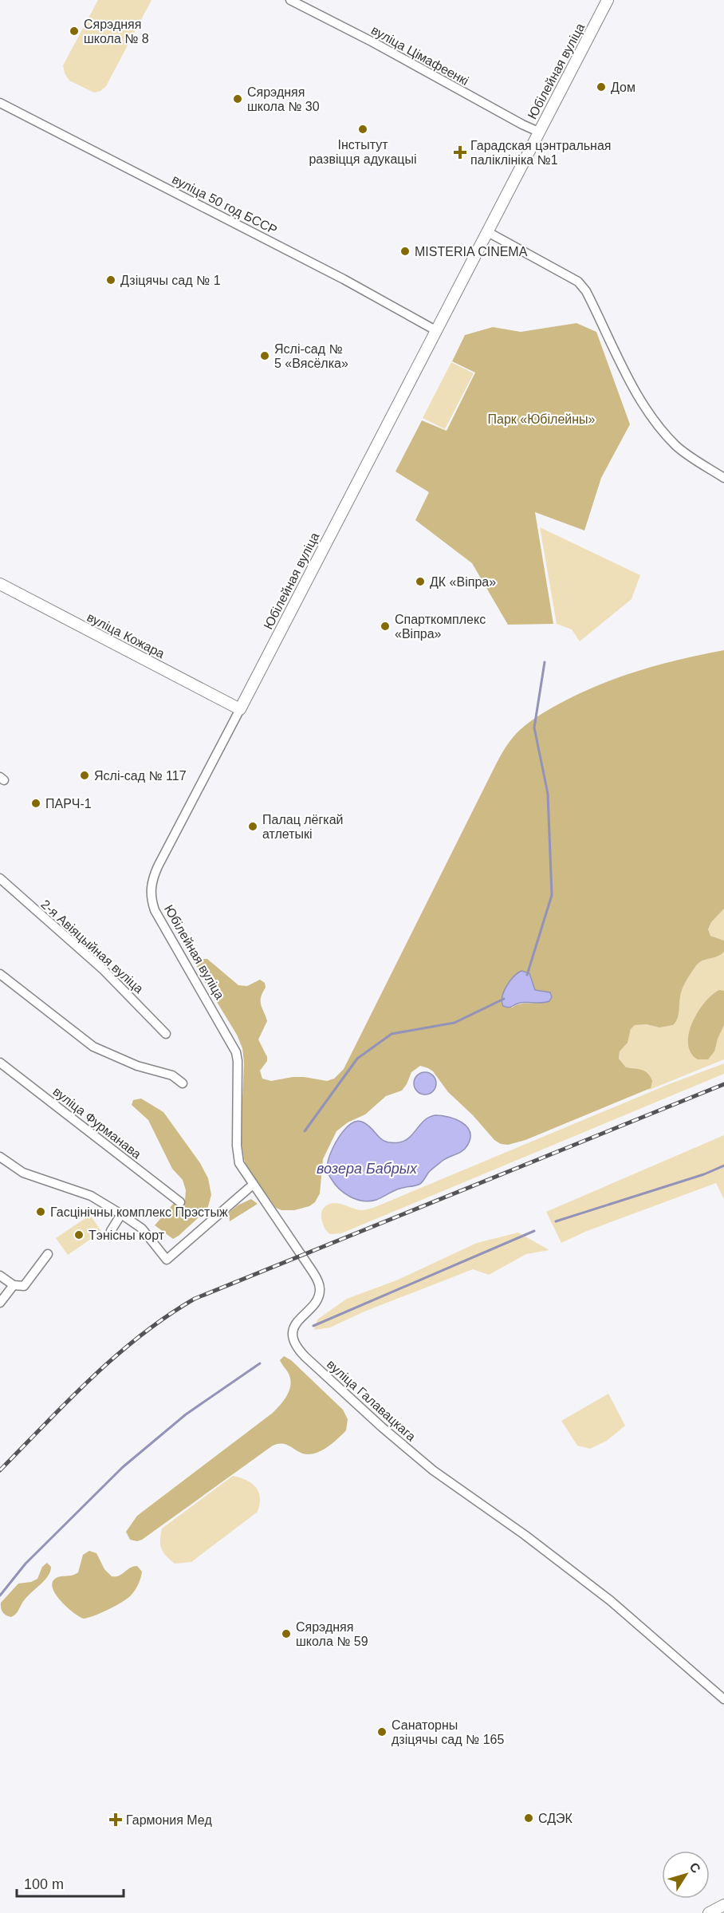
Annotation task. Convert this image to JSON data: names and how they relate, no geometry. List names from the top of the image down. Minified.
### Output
{"streets":{"main road":["Юбілейная вуліца","вуліца Кожара"],"street":["вуліца Цімафеенкі","вуліца 50 год БССР","2-я Авіяцыйная вуліца","вуліца Фурманава","вуліца Галавацкага"]},"crossings":[["вуліца Цімафеенкі","Юбілейная вуліца"],["Юбілейная вуліца","вуліца 50 год БССР"],["Юбілейная вуліца","вуліца Кожара"],["Юбілейная вуліца","вуліца Галавацкага"]],"water":["возера Бабрых"],"parks":["Парк «Юбілейны»"],"places":{"other":["Сярэдняя школа № 8","Дом","Сярэдняя школа № 30","Інстытут развіцця адукацыі","MISTERIA CINEMA","Дзіцячы сад № 1","Яслі-сад № 5 «Вясёлка»","ДК «Віпра»","Спарткомплекс «Віпра»","Яслі-сад № 117","ПАРЧ-1","Палац лёгкай атлетыкі","Гасцінічны комплекс Прэстыж","Тэнісны корт","Сярэдняя школа № 59","Санаторны дзіцячы сад № 165","СДЭК"],"health":["Гарадская цэнтральная паліклініка №1","Гармония Мед"]},"scale_bar":"100 m","north":"top right"}
